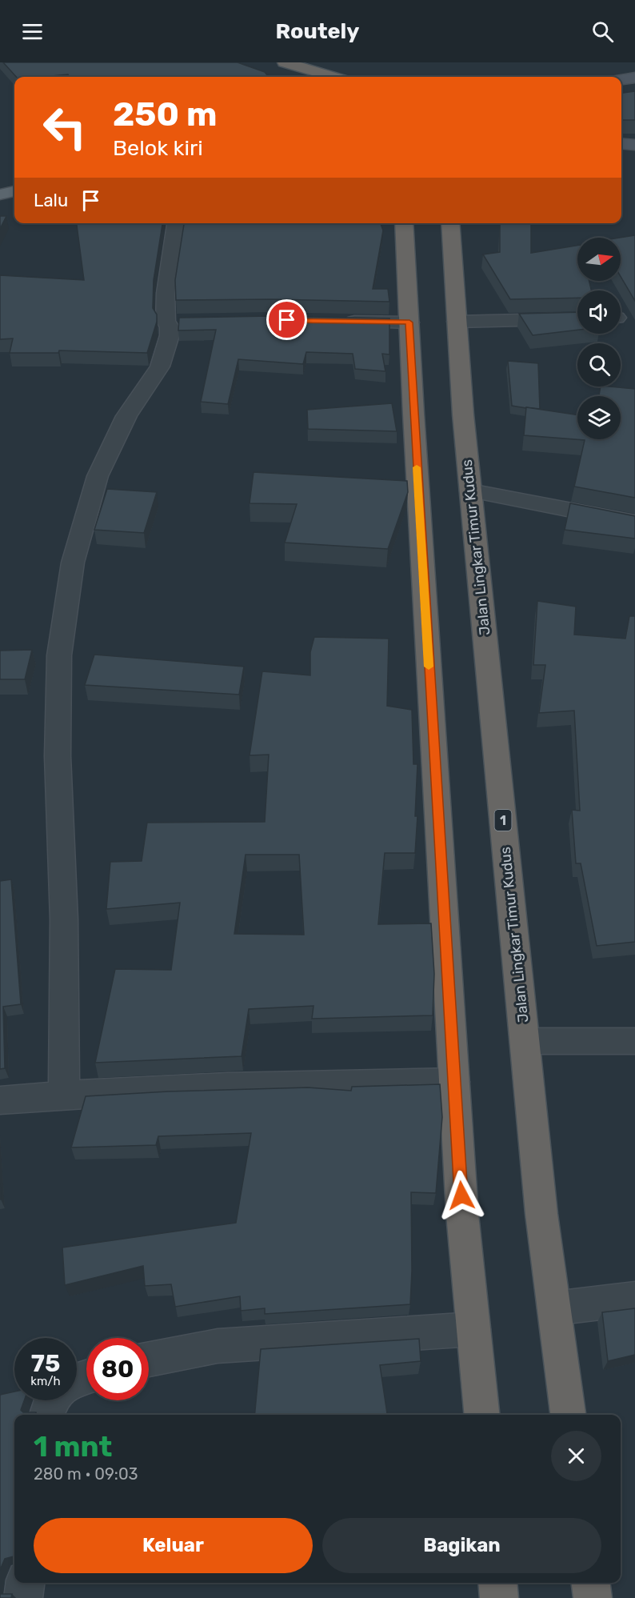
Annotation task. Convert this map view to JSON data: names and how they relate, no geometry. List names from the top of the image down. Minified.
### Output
{"streets":{"highway":["Jalan Lingkar Timur Kudus","1"]},"north":"right","page":{"header":"Routely","turn":["250 m","Belok kiri"],"then":"Lalu","speed":"75 km/h","limit":"80","heading":["1 mnt","280 m · 09:03"],"buttons":["Keluar","Bagikan"]}}
